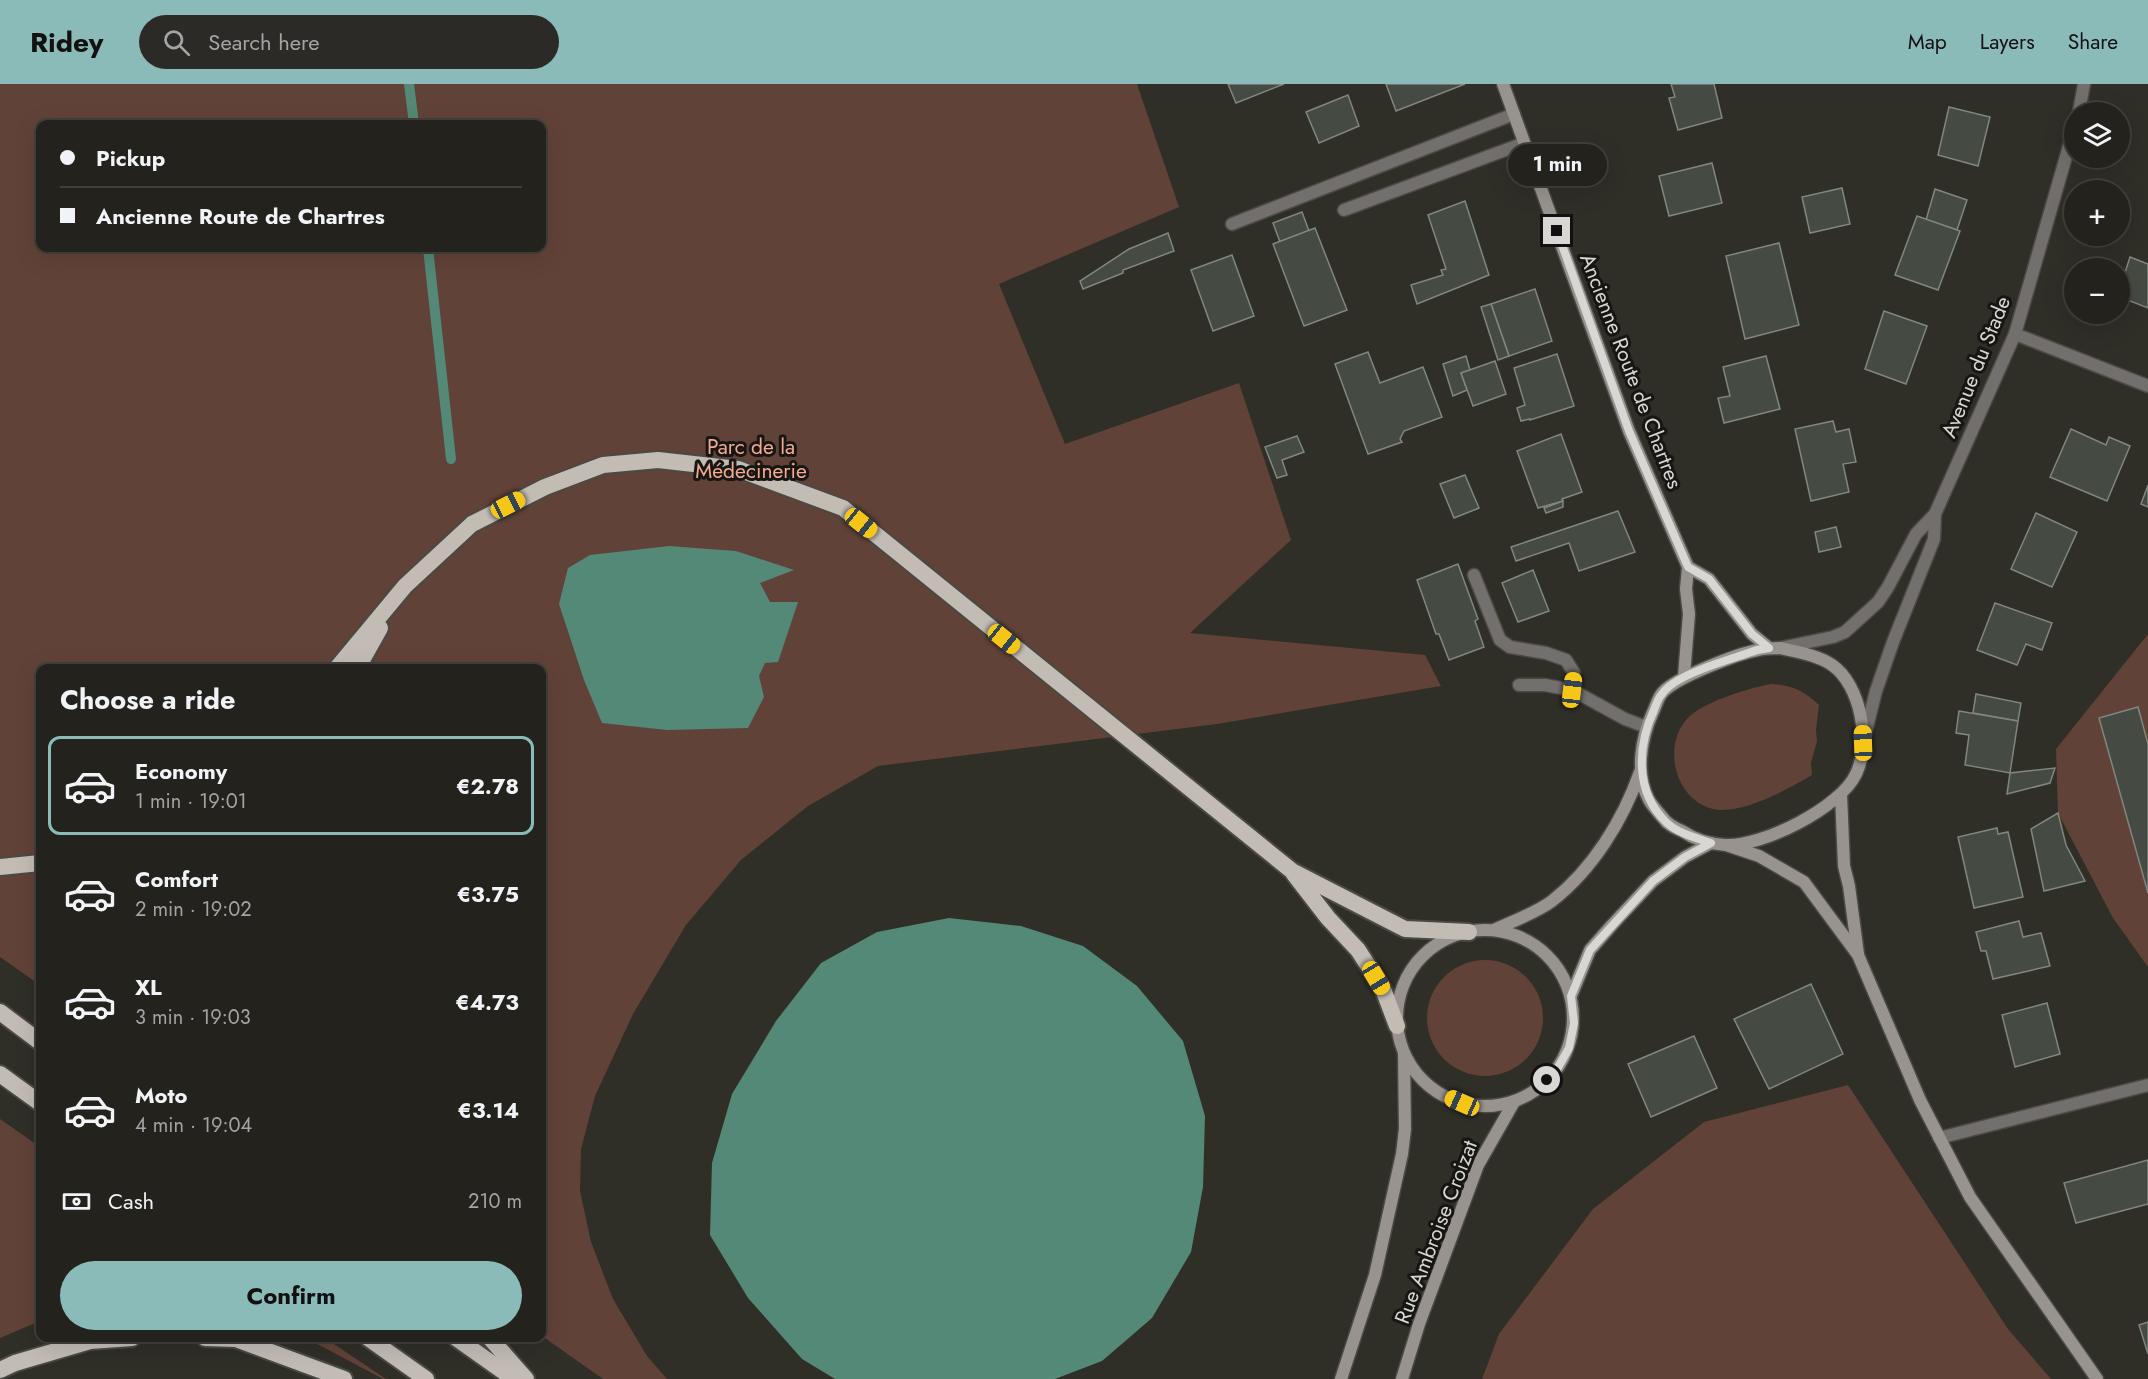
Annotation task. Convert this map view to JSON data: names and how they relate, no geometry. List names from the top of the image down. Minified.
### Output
{"streets":{"main road":["Ancienne Route de Chartres","Rue Ambroise Croizat"],"street":["Avenue du Stade"]},"crossings":[["Avenue du Stade","Ancienne Route de Chartres"]],"parks":["Parc de la Médecinerie"],"page":{"header":"Ridey","search":"Search here","nav":["Map","Layers","Share"],"map_buttons":["+","−"],"banner":["Pickup","Ancienne Route de Chartres"],"bubble":"1 min","heading":"Choose a ride","list":[{"name":"Economy","note":"1 min · 19:01","value":"€2.78"},{"name":"Comfort","note":"2 min · 19:02","value":"€3.75"},{"name":"XL","note":"3 min · 19:03","value":"€4.73"},{"name":"Moto","note":"4 min · 19:04","value":"€3.14"}],"pay":["Cash","210 m"],"buttons":"Confirm"}}
